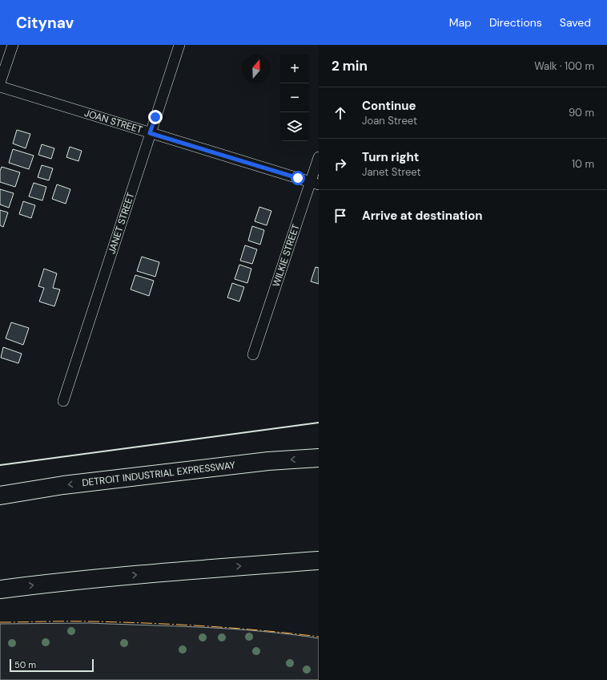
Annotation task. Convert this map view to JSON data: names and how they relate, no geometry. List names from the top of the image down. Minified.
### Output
{"streets":{"highway":["DETROIT INDUSTRIAL EXPRESSWAY"],"street":["JOAN STREET","JANET STREET","WILKIE STREET"]},"crossings":[["JOAN STREET","JANET STREET"],["JOAN STREET","WILKIE STREET"]],"scale_bar":"50 m","north":"top","page":{"header":"Citynav","nav":["Map","Directions","Saved"],"heading":["2 min","Walk · 100 m"],"map_buttons":["+","−"],"list":[["Continue","Joan Street","90 m"],["Turn right","Janet Street","10 m"],"Arrive at destination"],"scale":"50 m"}}
